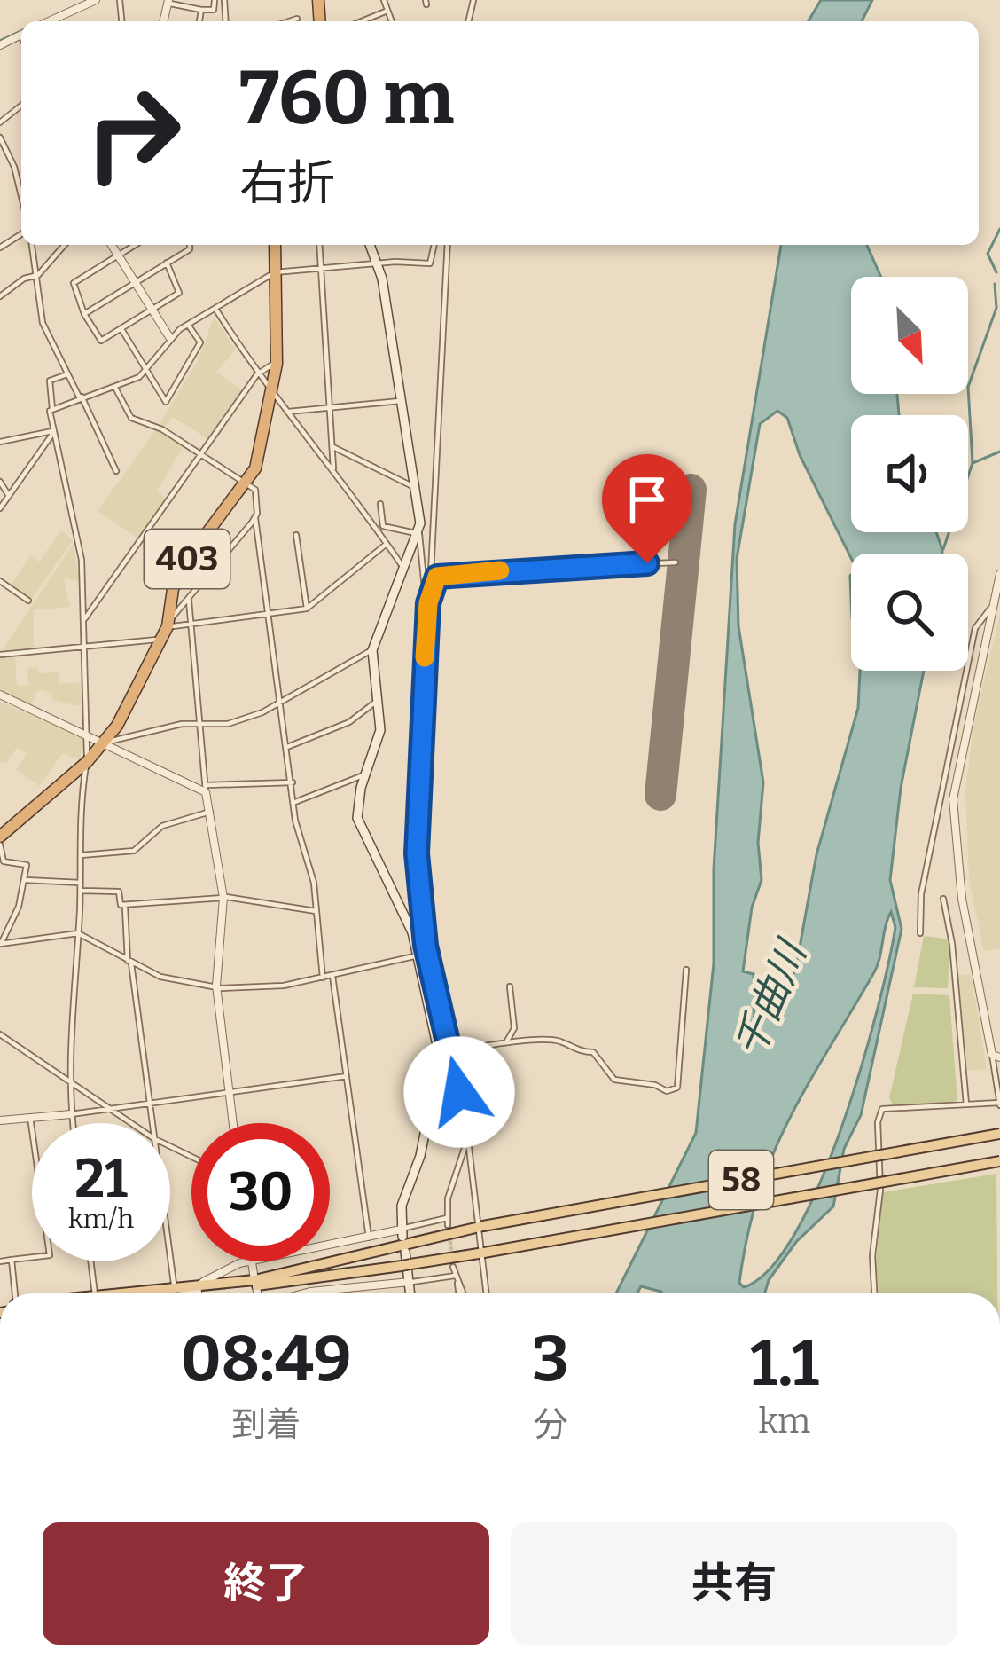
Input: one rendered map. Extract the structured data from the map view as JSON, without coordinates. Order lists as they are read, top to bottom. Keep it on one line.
{"streets":{"highway":["403"],"main road":["58"]},"water":["千曲川"],"north":"bottom right","page":{"turn":["760 m","右折"],"speed":"21 km/h","limit":"30","eta":["08:49","到着","3","分","1.1","km"],"buttons":["終了","共有"]}}
